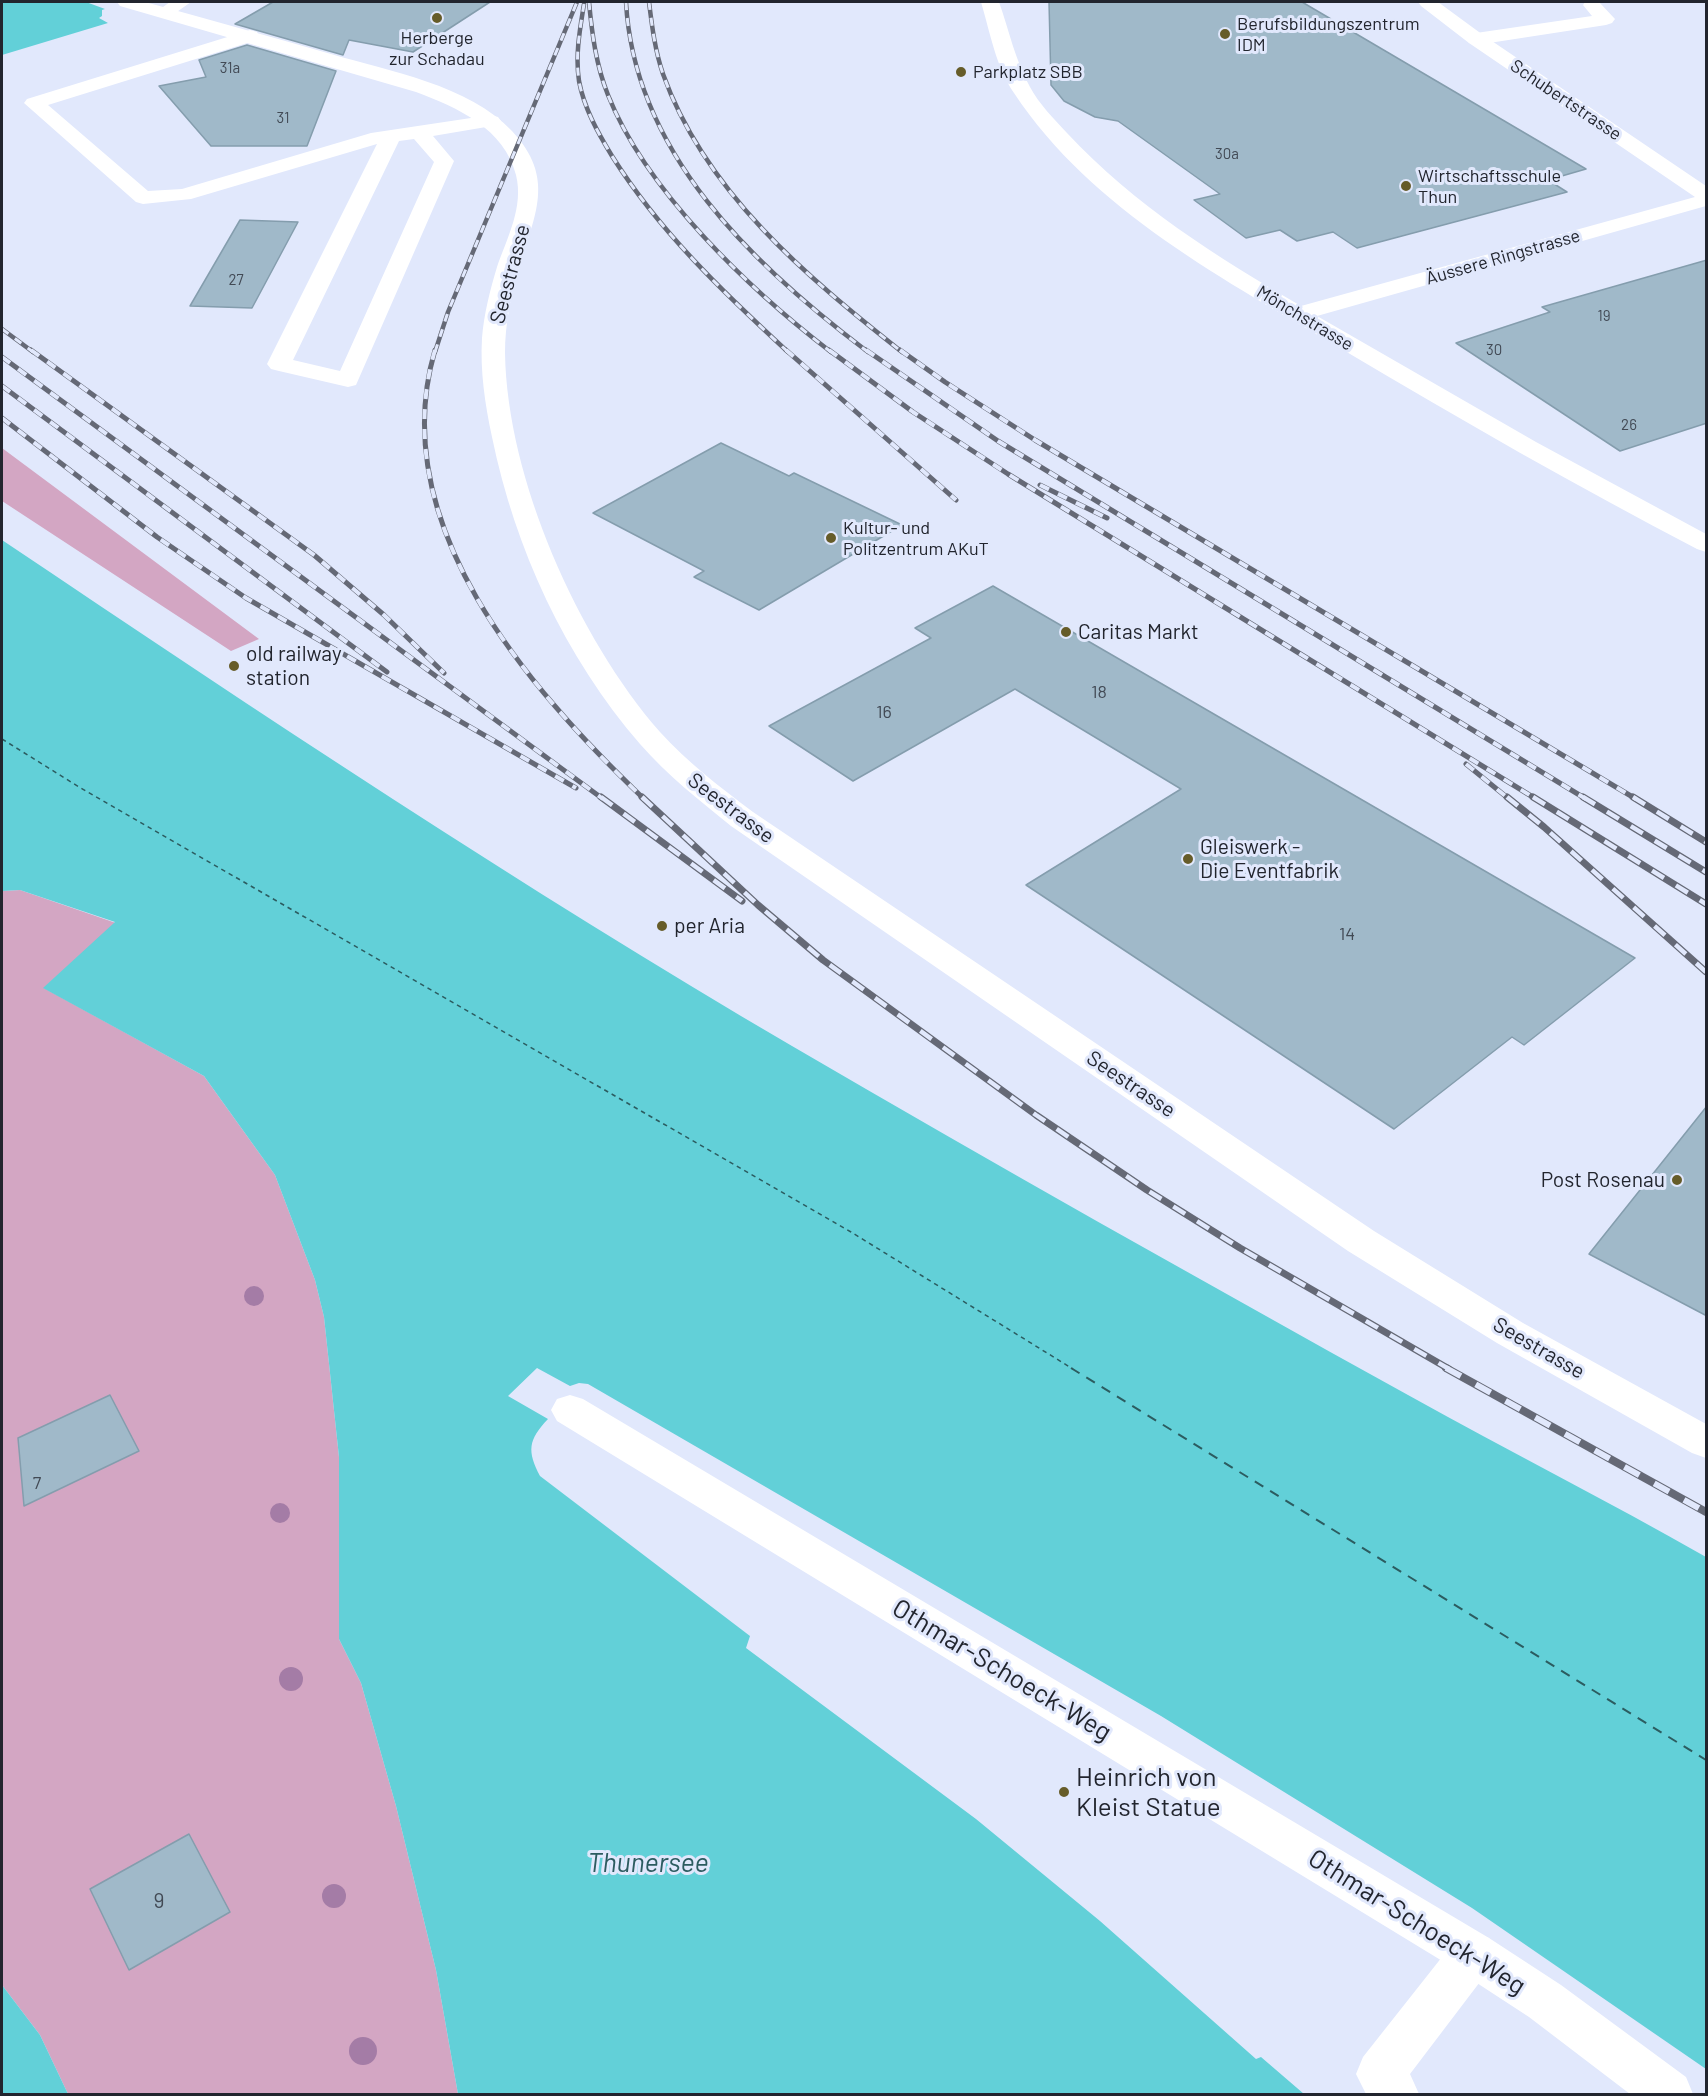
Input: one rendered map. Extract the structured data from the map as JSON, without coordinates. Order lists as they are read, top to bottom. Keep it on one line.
{"streets":{"street":["Schubertstrasse","Äussere Ringstrasse","Seestrasse","Mönchstrasse","Othmar-Schoeck-Weg"]},"crossings":[["Äussere Ringstrasse","Mönchstrasse"]],"water":["Thunersee"],"places":["Herberge zur Schadau","Berufsbildungszentrum IDM","Parkplatz SBB","Wirtschaftsschule Thun","Kultur- und Politzentrum AKuT","Caritas Markt","old railway station","Gleiswerk - Die Eventfabrik","per Aria","Post Rosenau","Heinrich von Kleist Statue"],"house_numbers":["31a","31","30a","27","19","30","26","18","16","14","7","9"]}
